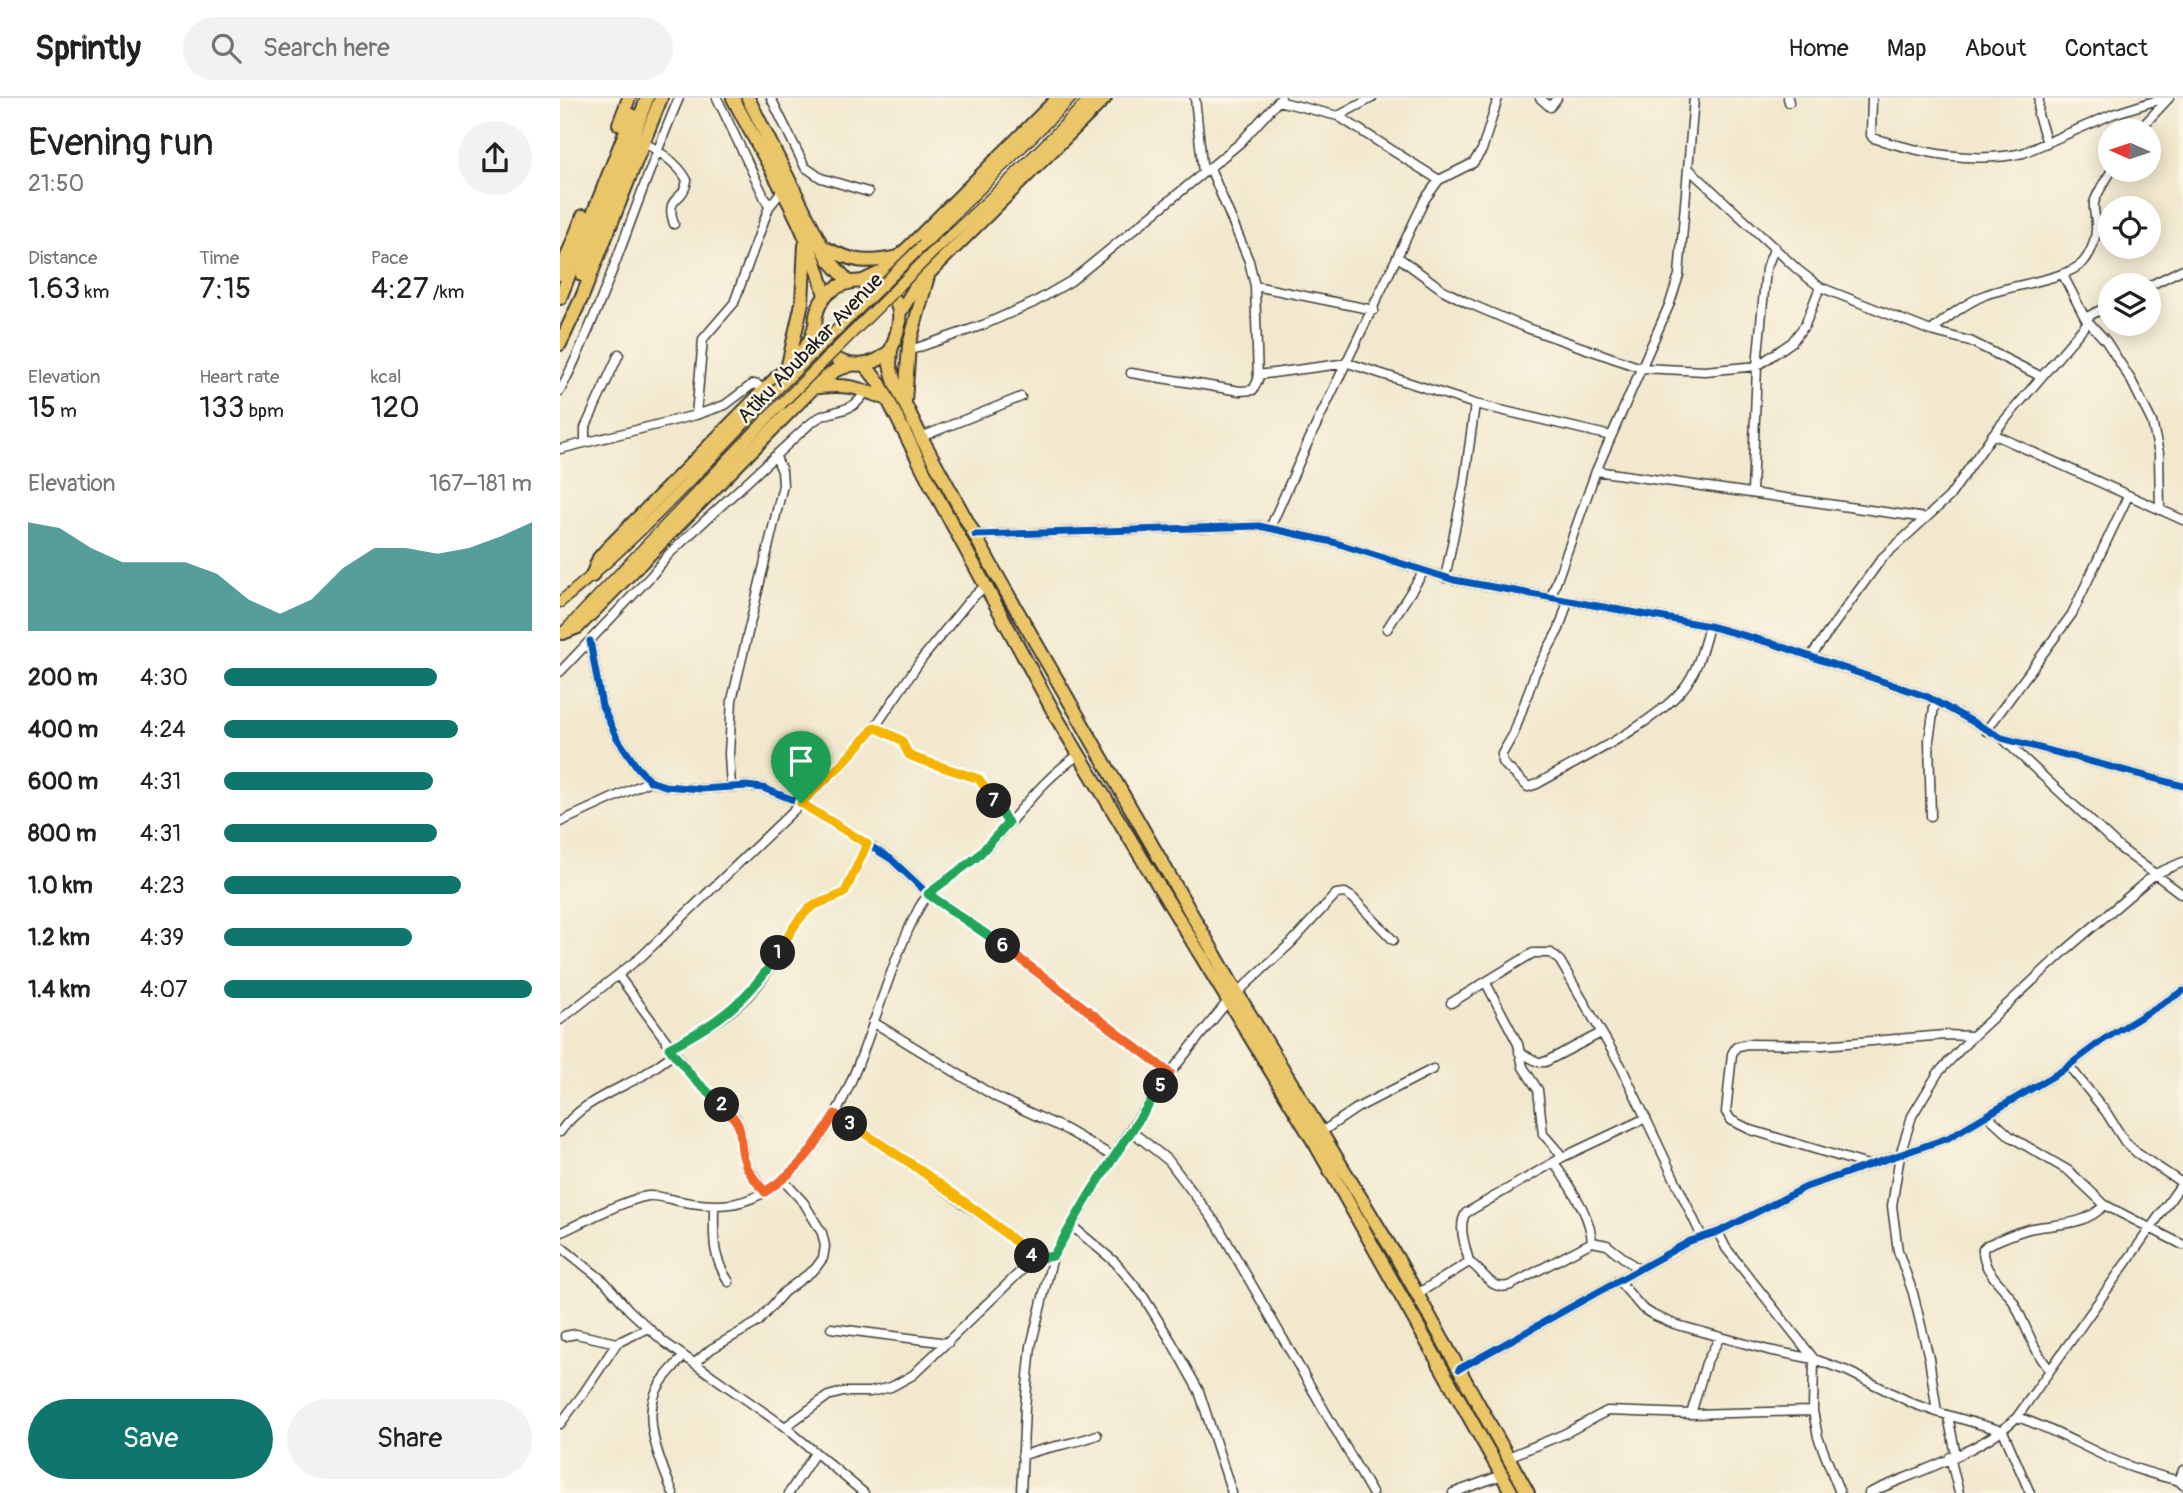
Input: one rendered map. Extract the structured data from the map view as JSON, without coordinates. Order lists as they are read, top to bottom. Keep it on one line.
{"streets":{"main road":["Atiku Abubakar Avenue"]},"north":"left","page":{"header":"Sprintly","search":"Search here","nav":["Home","Map","About","Contact"],"heading":["Evening run","21:50"],"stats":[["Distance","1.63 km"],["Time","7:15"],["Pace","4:27 /km"],["Elevation","15 m"],["Heart rate","133 bpm"],["kcal","120"]],"chart":["Elevation","167–181 m"],"list":[{"name":"200 m","note":"4:30"},{"name":"400 m","note":"4:24"},{"name":"600 m","note":"4:31"},{"name":"800 m","note":"4:31"},{"name":"1.0 km","note":"4:23"},{"name":"1.2 km","note":"4:39"},{"name":"1.4 km","note":"4:07"}],"pins":["7","6","1","5","2","3","4"],"buttons":["Save","Share"]}}
